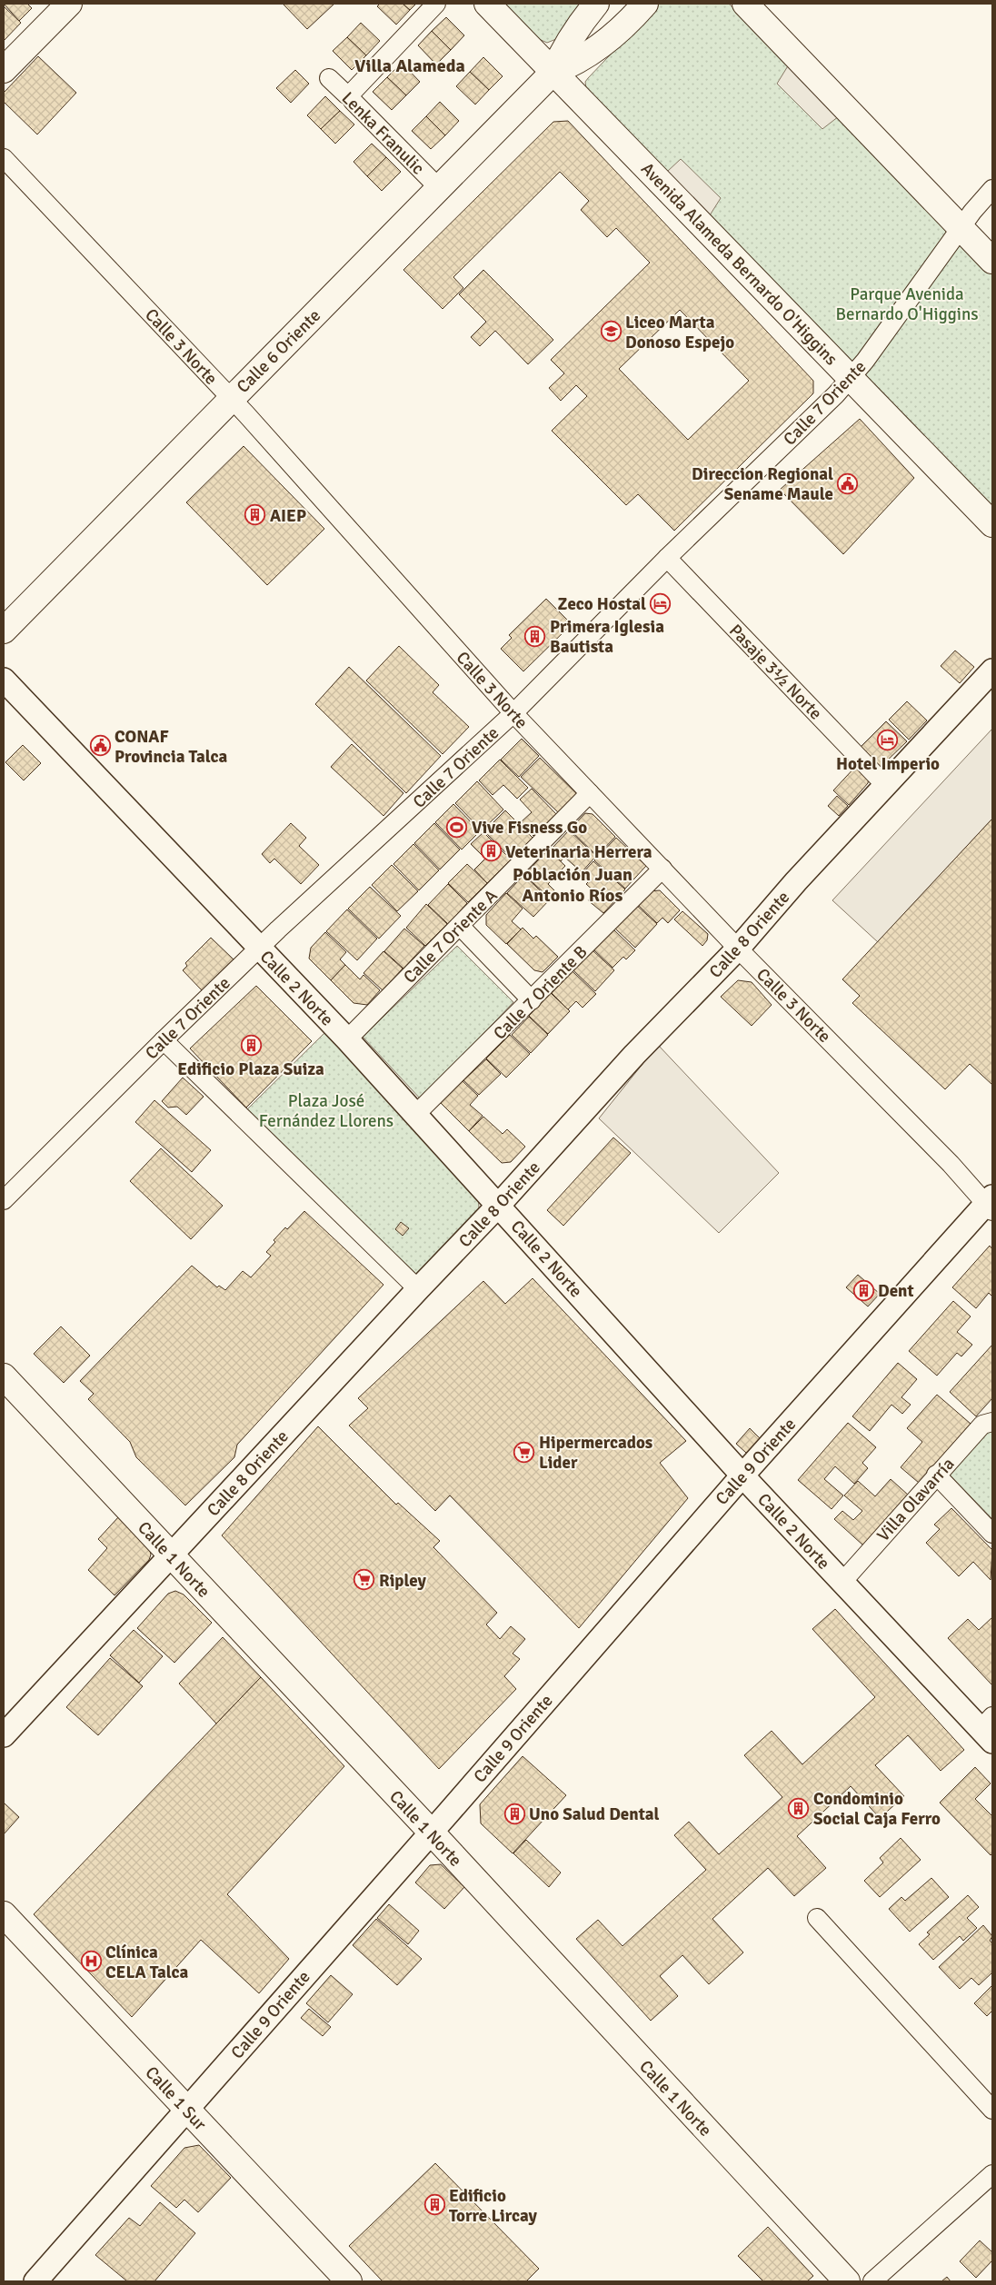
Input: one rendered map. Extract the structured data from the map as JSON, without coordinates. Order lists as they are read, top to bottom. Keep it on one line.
{"streets":{"main road":["Avenida Alameda Bernardo O'Higgins","Calle 6 Oriente","Calle 1 Norte","Calle 1 Sur"],"street":["Lenka Franulic","Calle 3 Norte","Calle 7 Oriente","Pasaje 3½ Norte","Calle 8 Oriente","Calle 7 Oriente A","Calle 2 Norte","Calle 7 Oriente B","Calle 9 Oriente","Villa Olavarría"]},"crossings":[["Lenka Franulic","Calle 6 Oriente"],["Avenida Alameda Bernardo O'Higgins","Calle 6 Oriente"],["Avenida Alameda Bernardo O'Higgins","Calle 7 Oriente"],["Calle 3 Norte","Calle 6 Oriente"],["Calle 3 Norte","Calle 7 Oriente"],["Calle 3 Norte","Calle 8 Oriente"],["Calle 3 Norte","Calle 7 Oriente A"],["Calle 3 Norte","Calle 7 Oriente B"],["Calle 3 Norte","Calle 9 Oriente"],["Calle 7 Oriente","Pasaje 3½ Norte"],["Calle 7 Oriente","Calle 2 Norte"],["Pasaje 3½ Norte","Calle 8 Oriente"],["Calle 8 Oriente","Calle 2 Norte"],["Calle 8 Oriente","Calle 1 Norte"],["Calle 7 Oriente A","Calle 2 Norte"],["Calle 2 Norte","Calle 7 Oriente B"],["Calle 2 Norte","Calle 9 Oriente"],["Calle 2 Norte","Villa Olavarría"],["Calle 9 Oriente","Calle 1 Norte"],["Calle 9 Oriente","Calle 1 Sur"]],"districts":["Villa Alameda","Población Juan Antonio Ríos"],"parks":["Parque Avenida Bernardo O'Higgins","Plaza José Fernández Llorens"],"places":{"school or university":["Liceo Marta Donoso Espejo"],"public building":["Direccion Regional Sename Maule","CONAF Provincia Talca"],"building":["AIEP","Primera Iglesia Bautista","Veterinaria Herrera","Edificio Plaza Suiza","Dent","Condominio Social Caja Ferro","Uno Salud Dental","Edificio Torre Lircay"],"hotel":["Zeco Hostal","Hotel Imperio"],"sports":["Vive Fisness Go"],"supermarket":["Hipermercados Lider","Ripley"],"hospital":["Clínica CELA Talca"]}}
